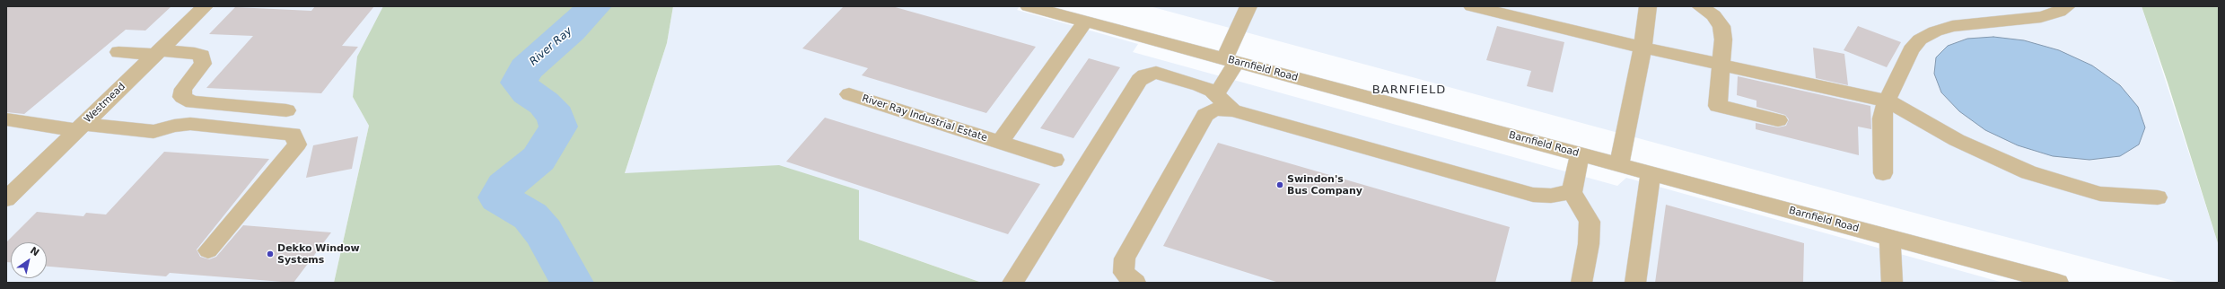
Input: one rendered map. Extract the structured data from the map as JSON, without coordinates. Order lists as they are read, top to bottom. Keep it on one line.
{"streets":{"street":["Barnfield Road","Westmead","River Ray Industrial Estate"]},"crossings":[["Barnfield Road","River Ray Industrial Estate"]],"districts":["BARNFIELD"],"water":["River Ray"],"places":["Swindon's Bus Company","Dekko Window Systems"],"north":"top right"}
